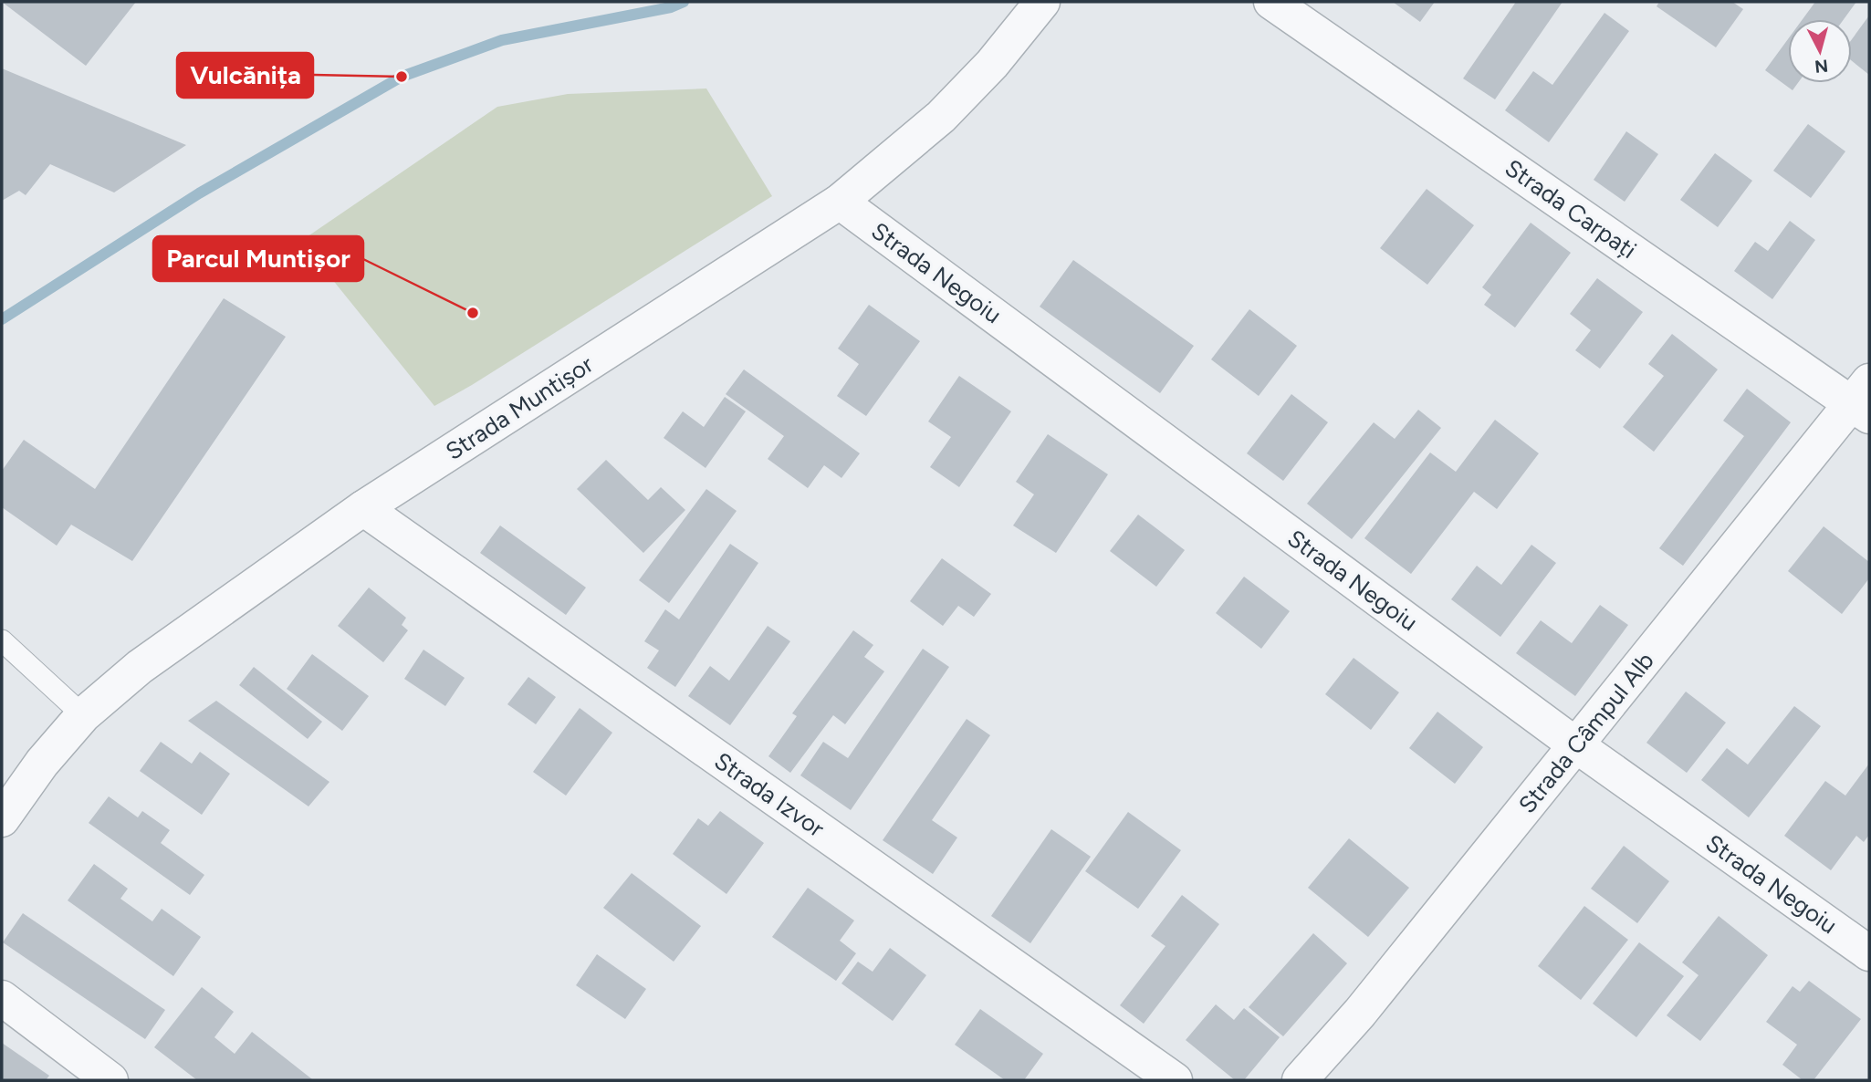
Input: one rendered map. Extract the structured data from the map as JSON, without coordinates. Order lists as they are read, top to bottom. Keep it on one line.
{"streets":{"street":["Strada Carpați","Strada Negoiu","Strada Muntișor","Strada Câmpul Alb","Strada Izvor"]},"crossings":[["Strada Carpați","Strada Câmpul Alb"],["Strada Negoiu","Strada Muntișor"],["Strada Negoiu","Strada Câmpul Alb"],["Strada Muntișor","Strada Izvor"]],"places":["Vulcănița","Parcul Muntișor"],"north":"bottom"}
